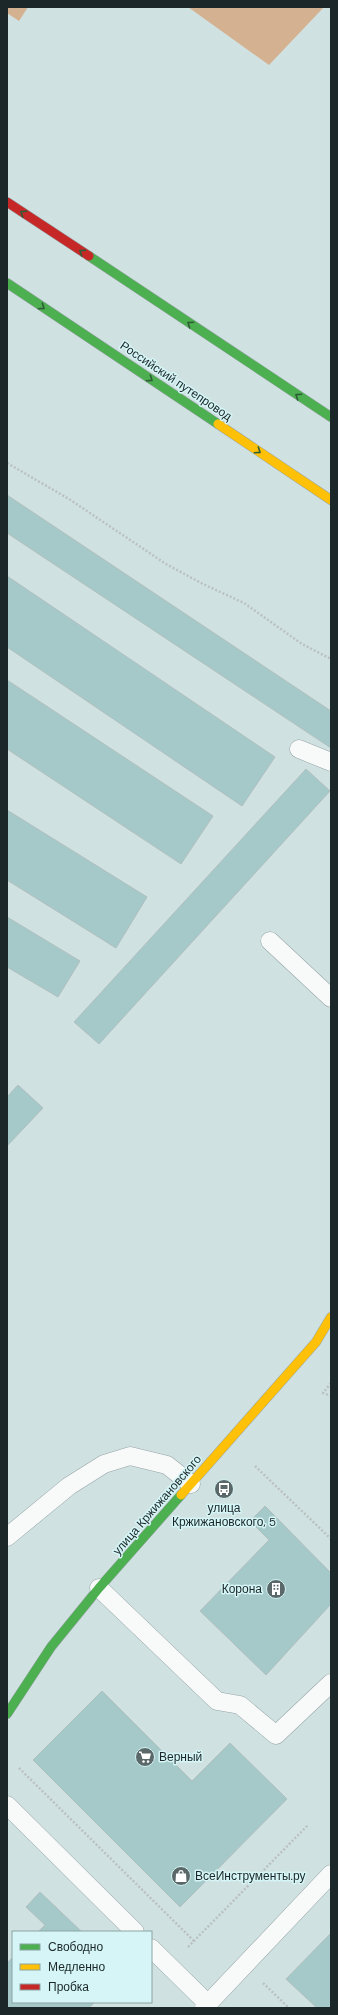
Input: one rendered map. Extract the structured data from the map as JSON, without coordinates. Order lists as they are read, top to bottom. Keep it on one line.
{"streets":{"main road":["Российский путепровод","улица Кржижановского"]},"places":{"bus stop":["улица Кржижановского, 5"],"building":["Корона"],"supermarket":["Верный"],"shop":["ВсеИнструменты.ру"]},"legend":["Свободно","Медленно","Пробка"]}
